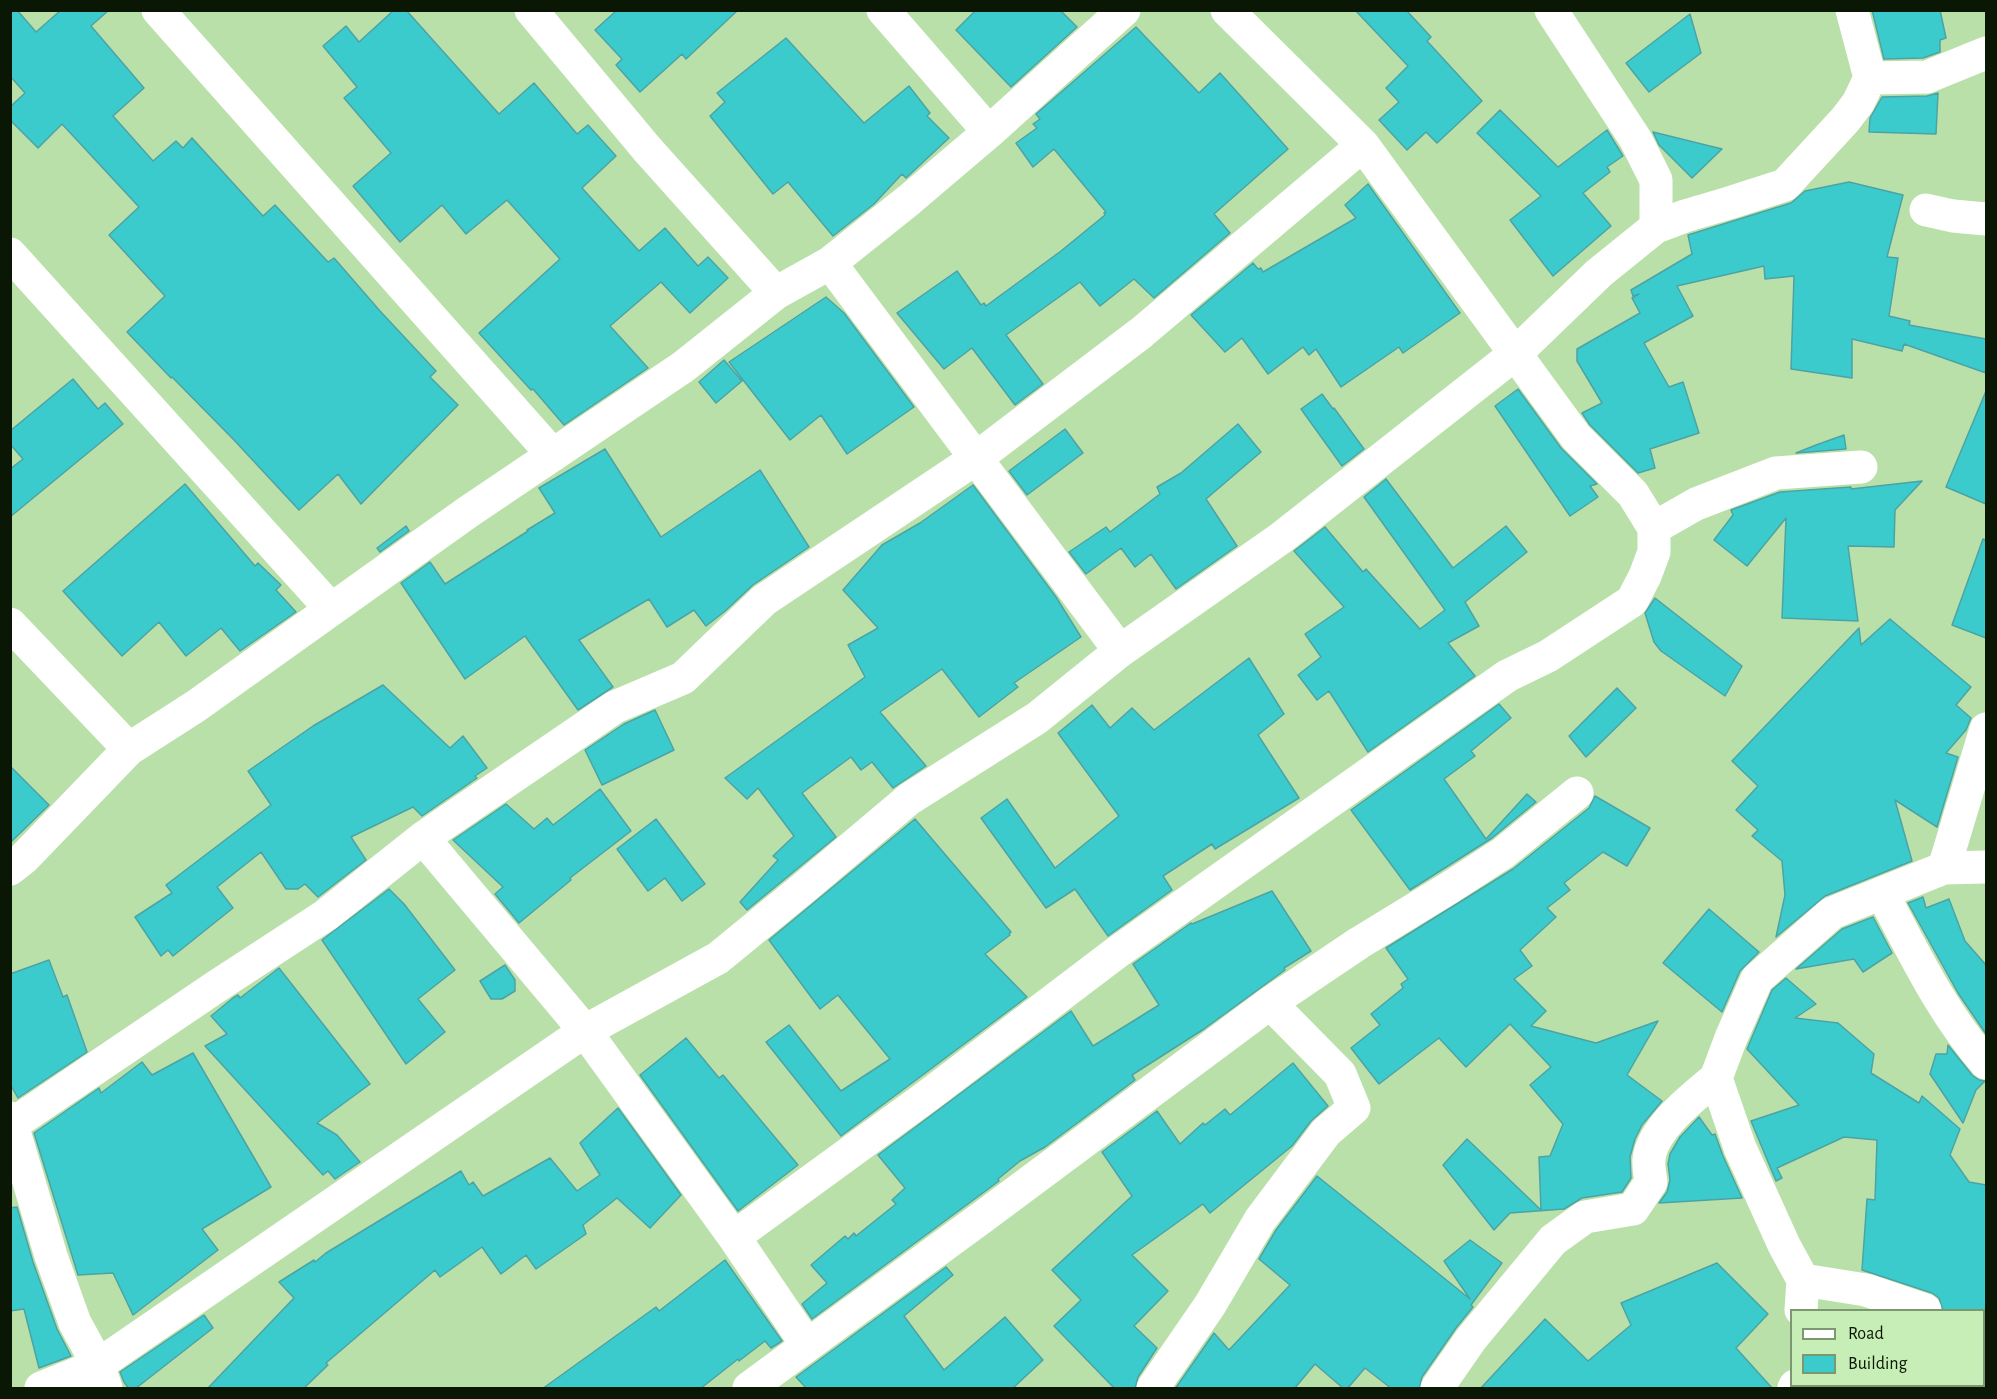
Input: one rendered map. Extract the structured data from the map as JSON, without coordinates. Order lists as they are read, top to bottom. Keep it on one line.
{"legend":["Road","Building"]}
